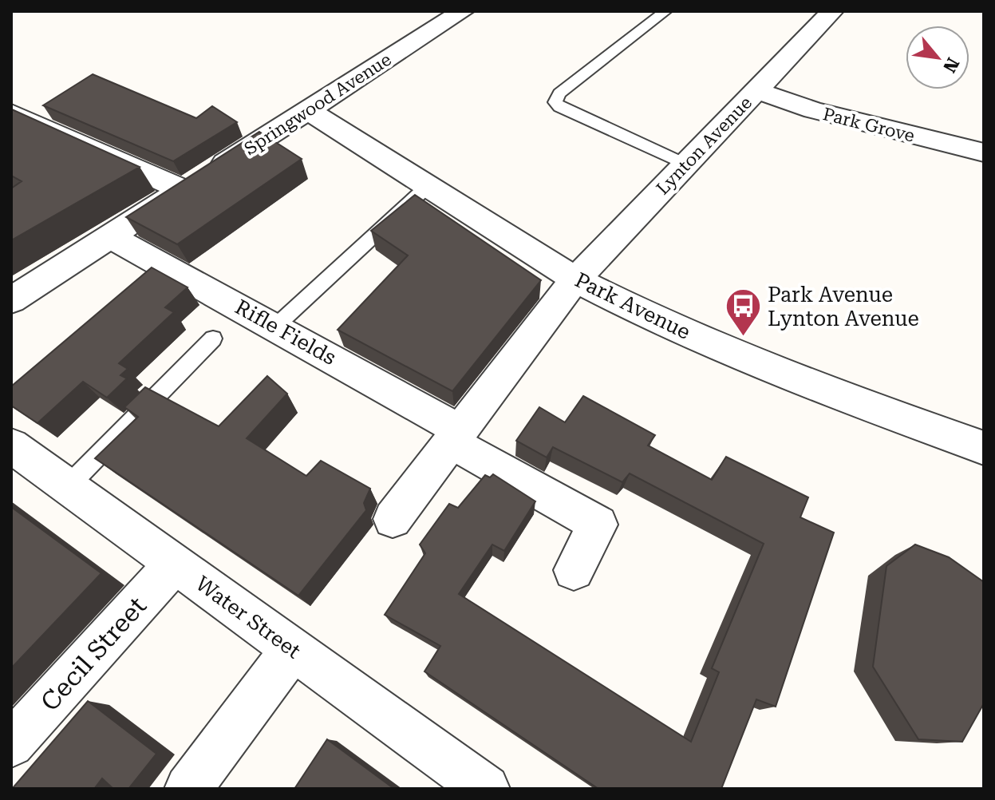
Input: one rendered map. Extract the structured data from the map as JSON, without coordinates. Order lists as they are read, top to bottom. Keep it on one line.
{"streets":{"street":["Springwood Avenue","Park Grove","Lynton Avenue","Park Avenue","Rifle Fields","Water Street","Cecil Street"]},"crossings":[["Springwood Avenue","Park Avenue"],["Springwood Avenue","Rifle Fields"],["Park Grove","Lynton Avenue"],["Lynton Avenue","Park Avenue"],["Water Street","Cecil Street"]],"places":{"bus stop":["Park Avenue Lynton Avenue"]},"north":"bottom right"}
